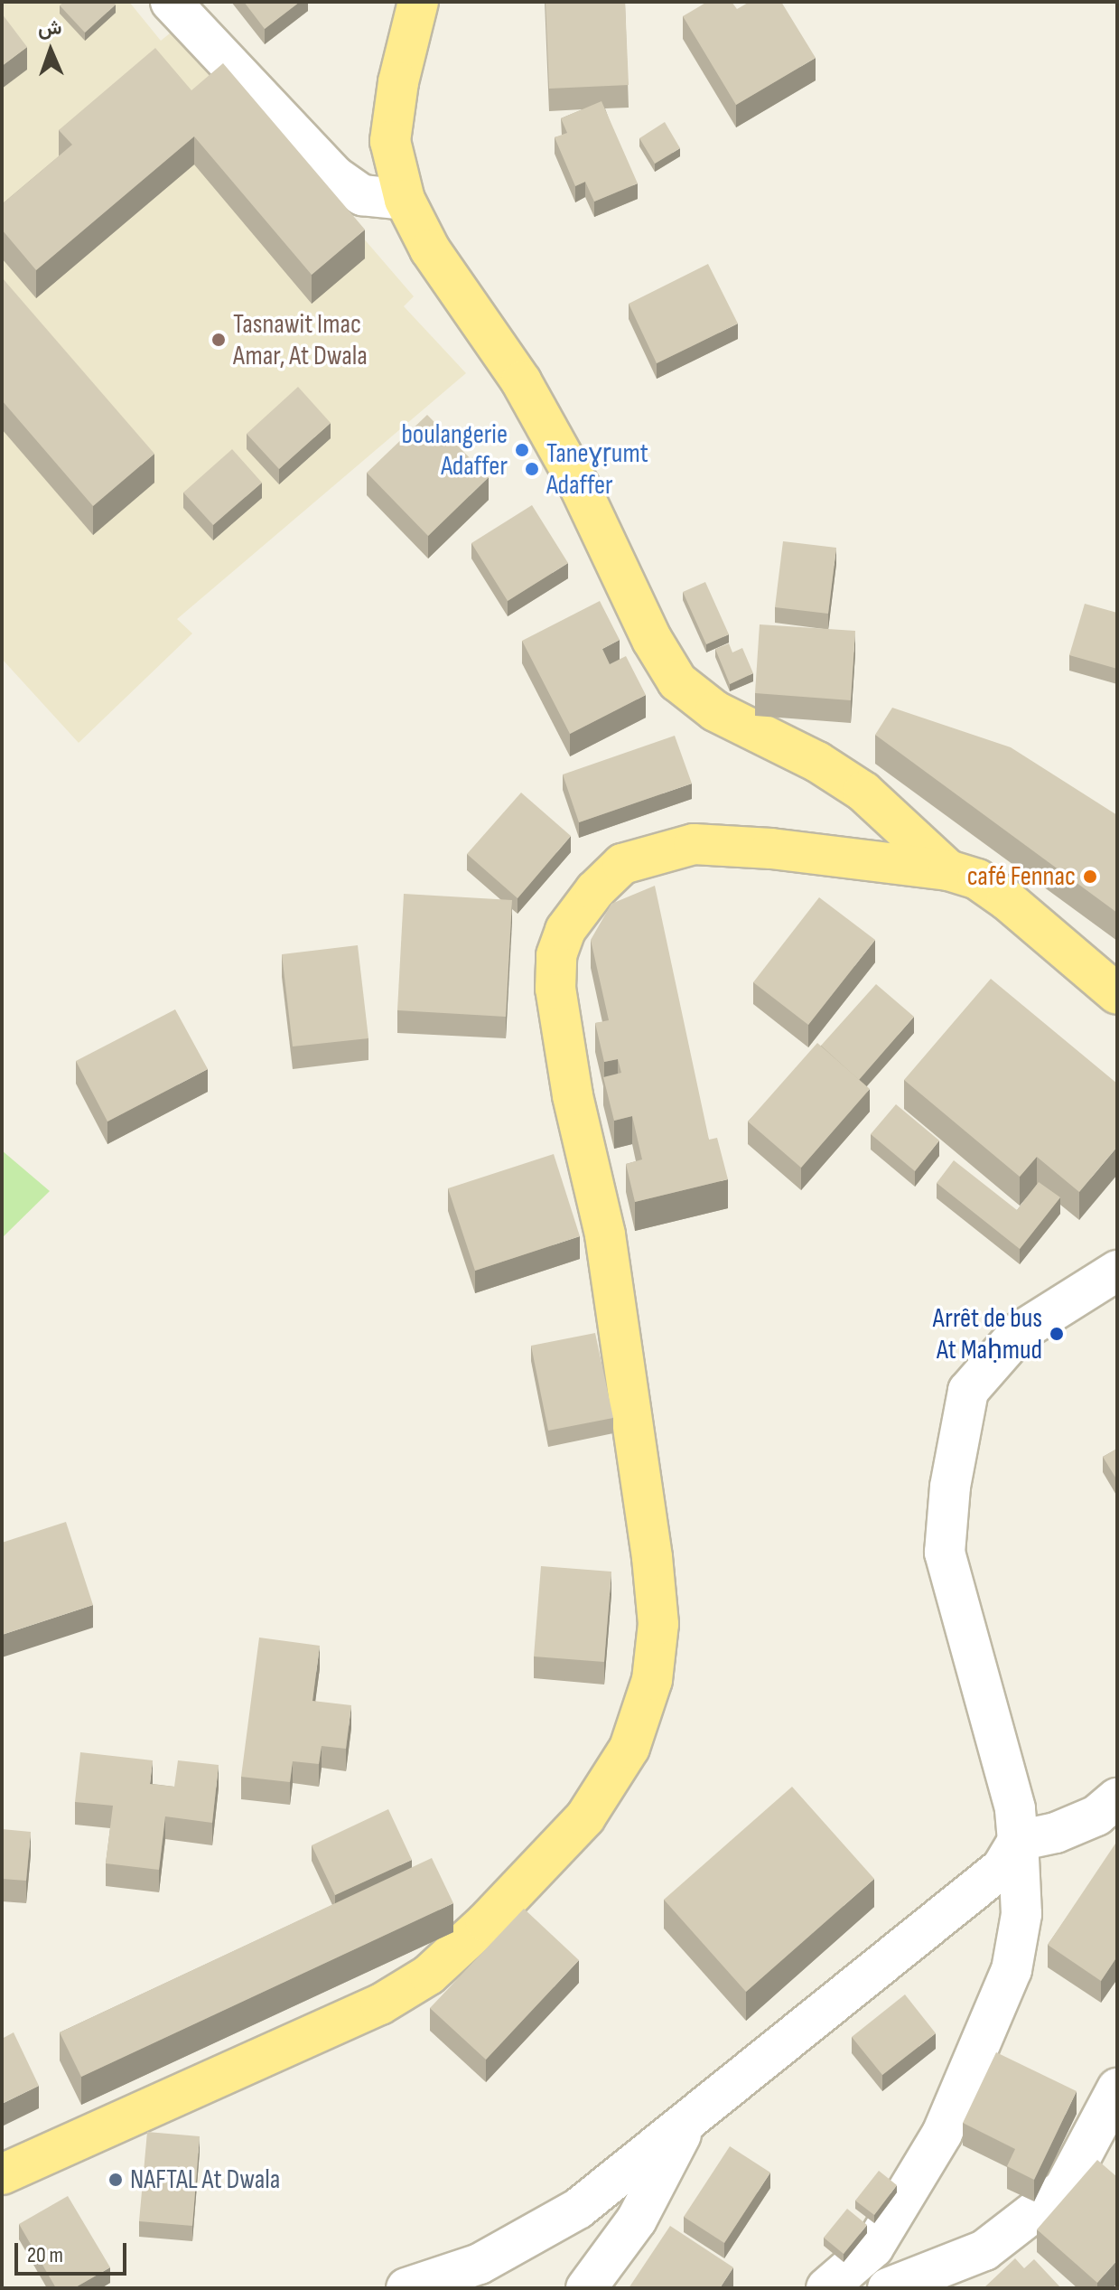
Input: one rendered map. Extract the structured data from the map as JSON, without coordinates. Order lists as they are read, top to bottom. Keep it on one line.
{"places":["Tasnawit Imac Amar, At Dwala","boulangerie Adaffer","Taneɣṛumt Adaffer","café Fennac","Arrêt de bus At Maḥmud","NAFTAL At Dwala"],"scale_bar":"20 m","north":"top"}
